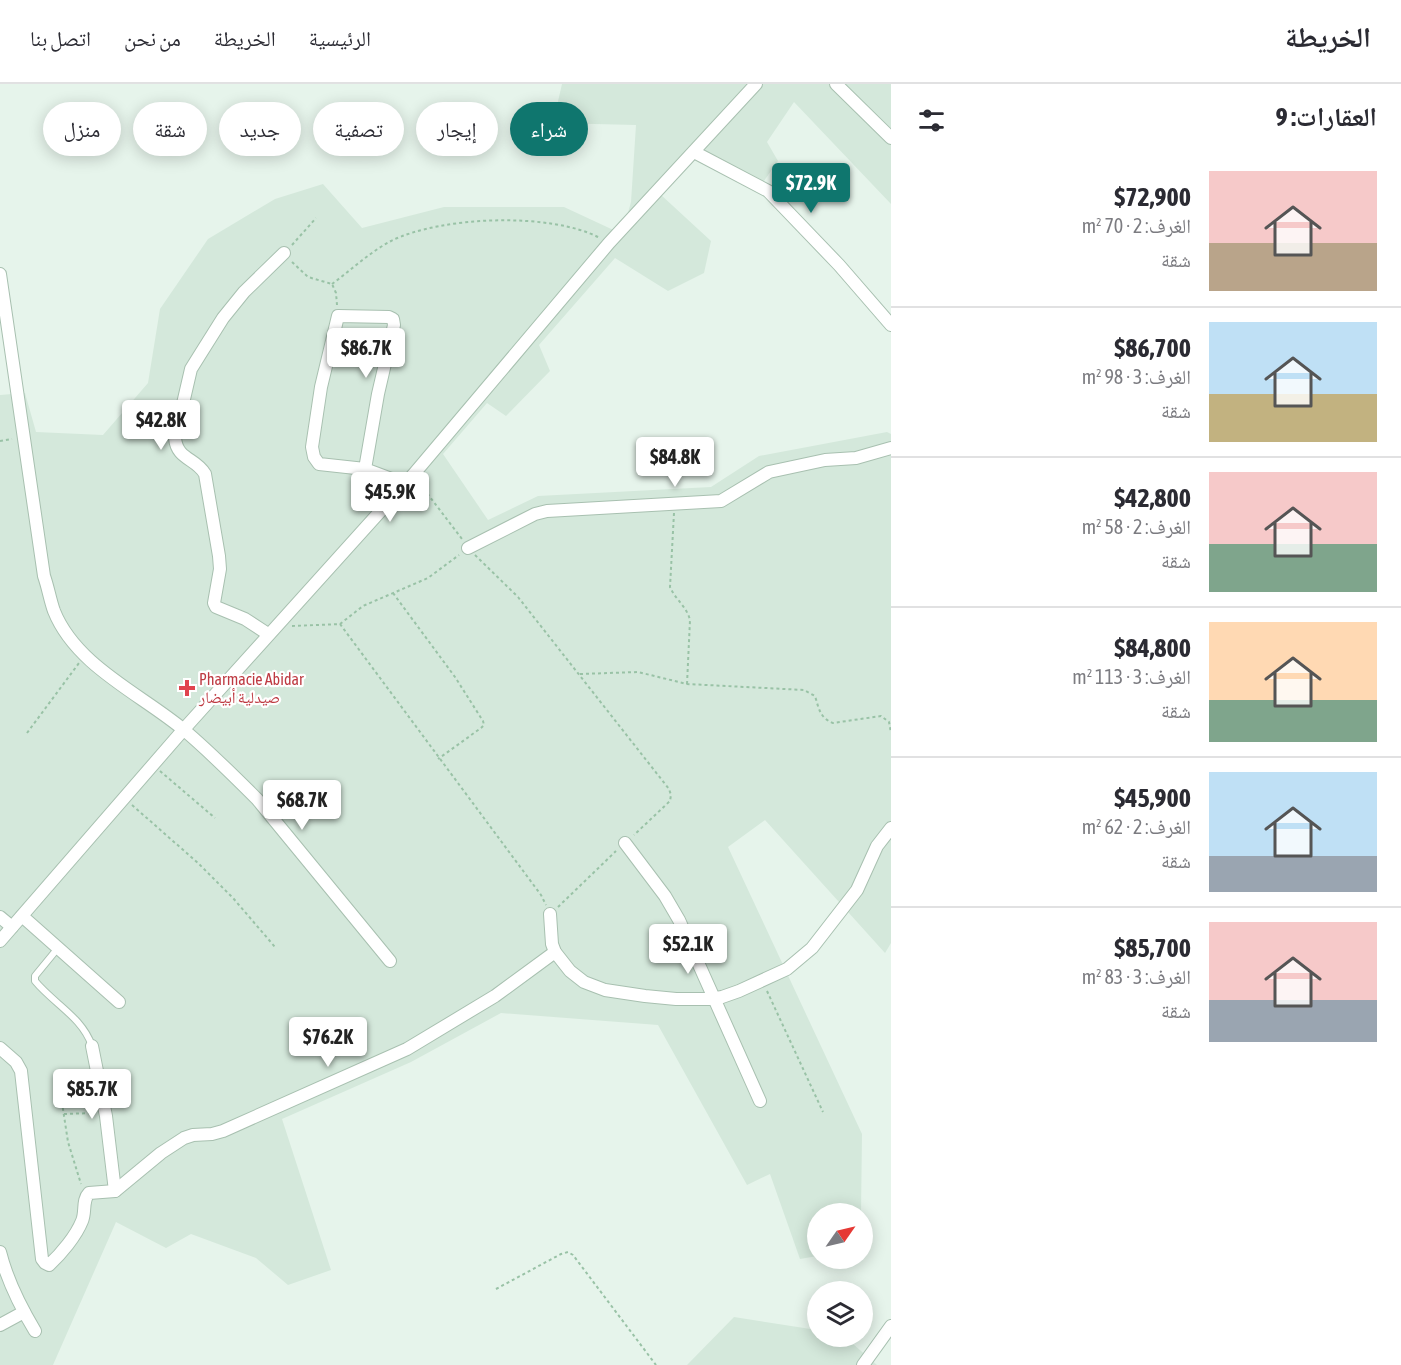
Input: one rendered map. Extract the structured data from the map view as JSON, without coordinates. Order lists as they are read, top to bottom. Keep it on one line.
{"places":{"health":["Pharmacie Abidar صيدلية أبيضار"]},"north":"top right","page":{"header":"الخريطة","nav":["الرئيسية","الخريطة","من نحن","اتصل بنا"],"heading":"العقارات: 9","chip":["شراء","إيجار","تصفية","جديد","شقة","منزل"],"list":[{"name":"$72,900","note":"الغرف: 2 · 70 m² · شقة"},{"name":"$86,700","note":"الغرف: 3 · 98 m² · شقة"},{"name":"$42,800","note":"الغرف: 2 · 58 m² · شقة"},{"name":"$84,800","note":"الغرف: 3 · 113 m² · شقة"},{"name":"$45,900","note":"الغرف: 2 · 62 m² · شقة"},{"name":"$85,700","note":"الغرف: 3 · 83 m² · شقة"}],"price":["$72.9K","$86.7K","$42.8K","$84.8K","$45.9K","$68.7K","$52.1K","$76.2K","$85.7K"]}}
